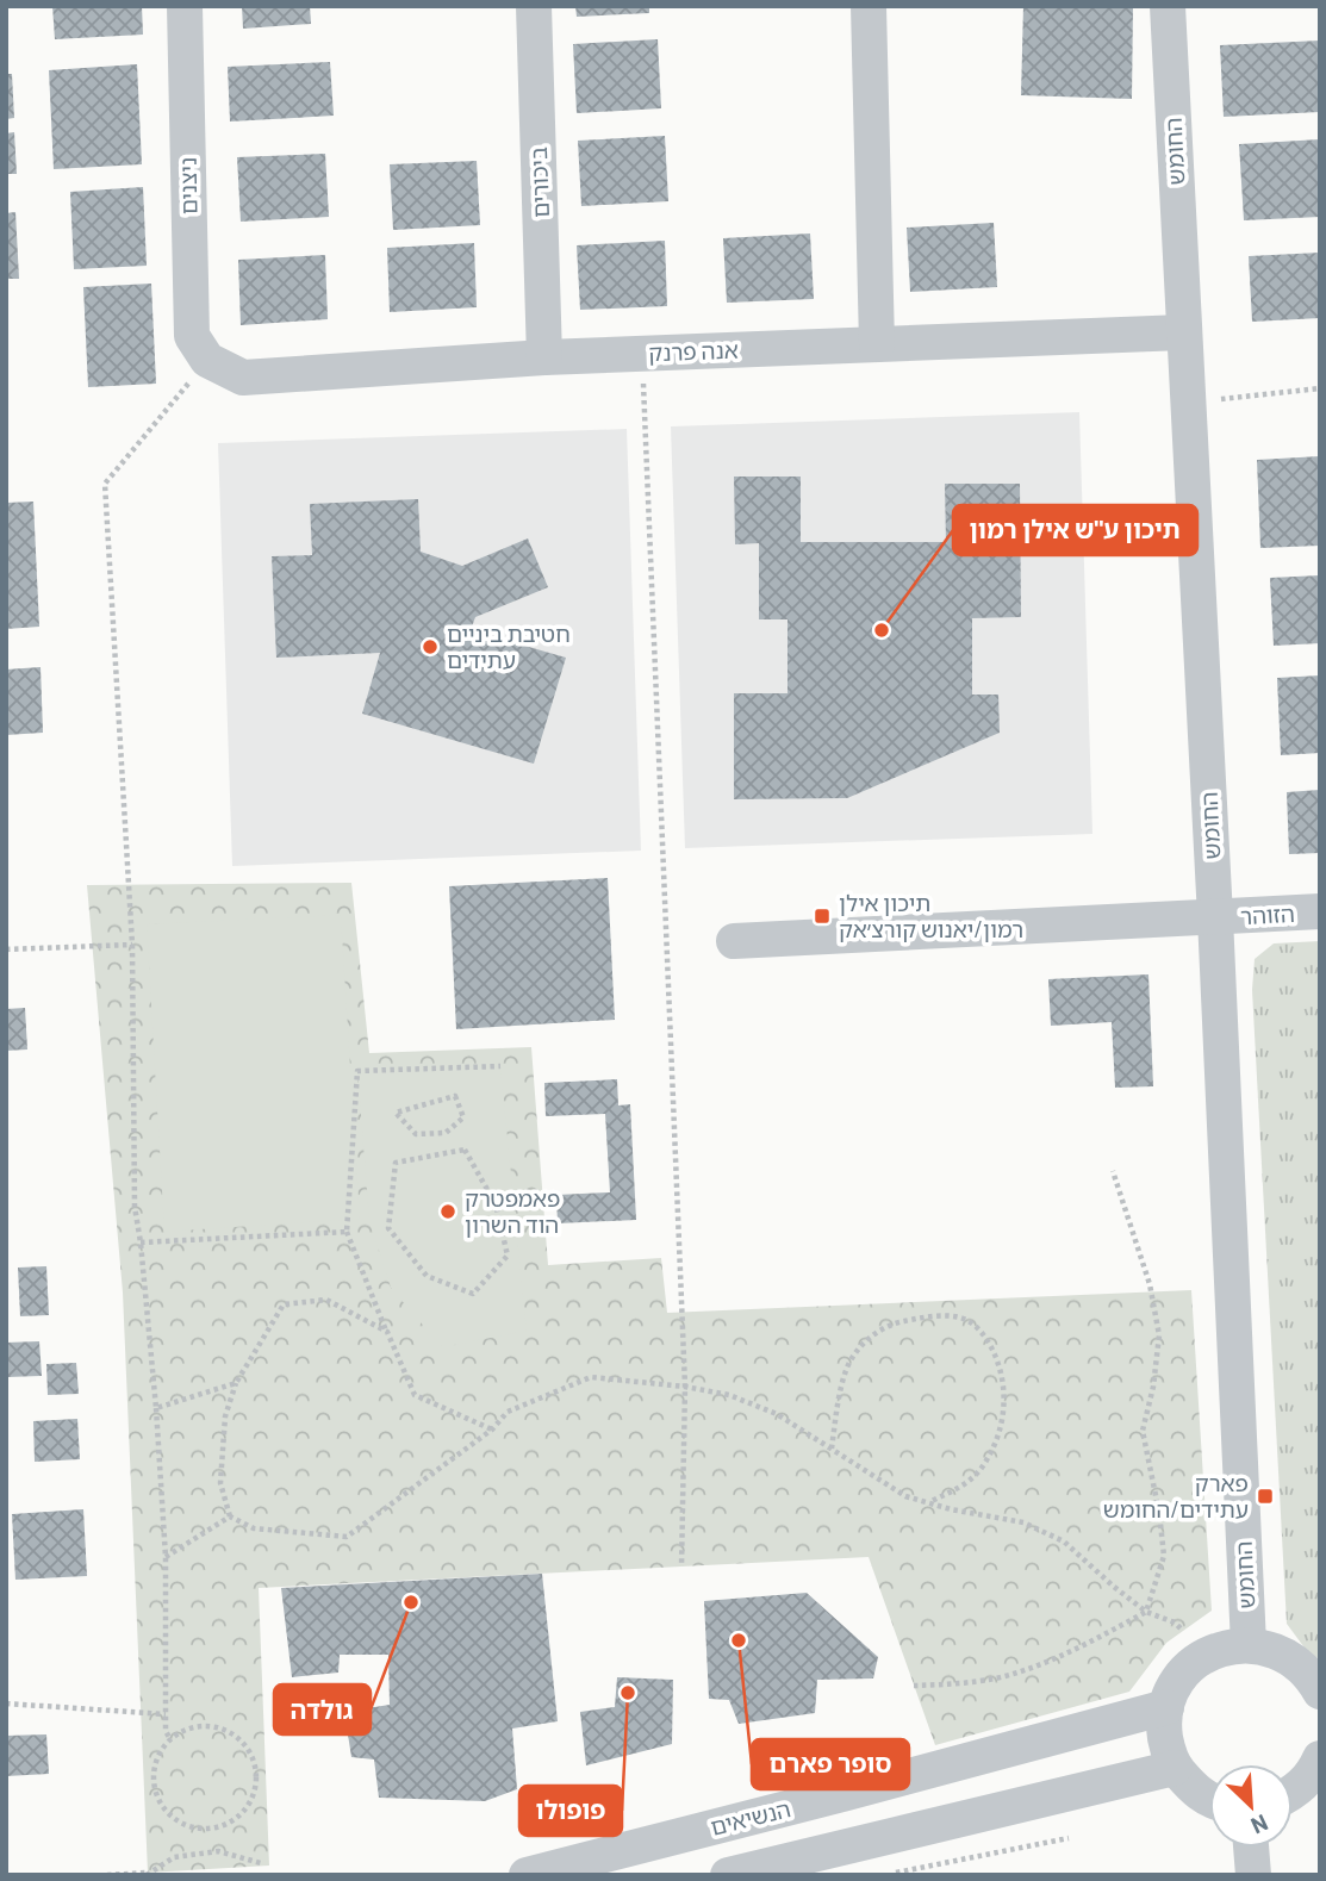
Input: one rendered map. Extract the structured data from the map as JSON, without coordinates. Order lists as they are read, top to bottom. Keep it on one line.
{"streets":{"street":["החומש","ביכורים","ניצנים","אנה פרנק","הזוהר","הנשיאים"]},"crossings":[["החומש","אנה פרנק"],["החומש","הזוהר"],["ביכורים","אנה פרנק"],["ניצנים","אנה פרנק"]],"places":{"other":["תיכון ע\"ש אילן רמון","חטיבת ביניים עתידים","פאמפטרק הוד השרון","גולדה","סופר פארם","פופולו"],"transit":["תיכון אילן רמון/יאנוש קורצ׳אק","פארק עתידים/החומש"]},"north":"bottom right"}
